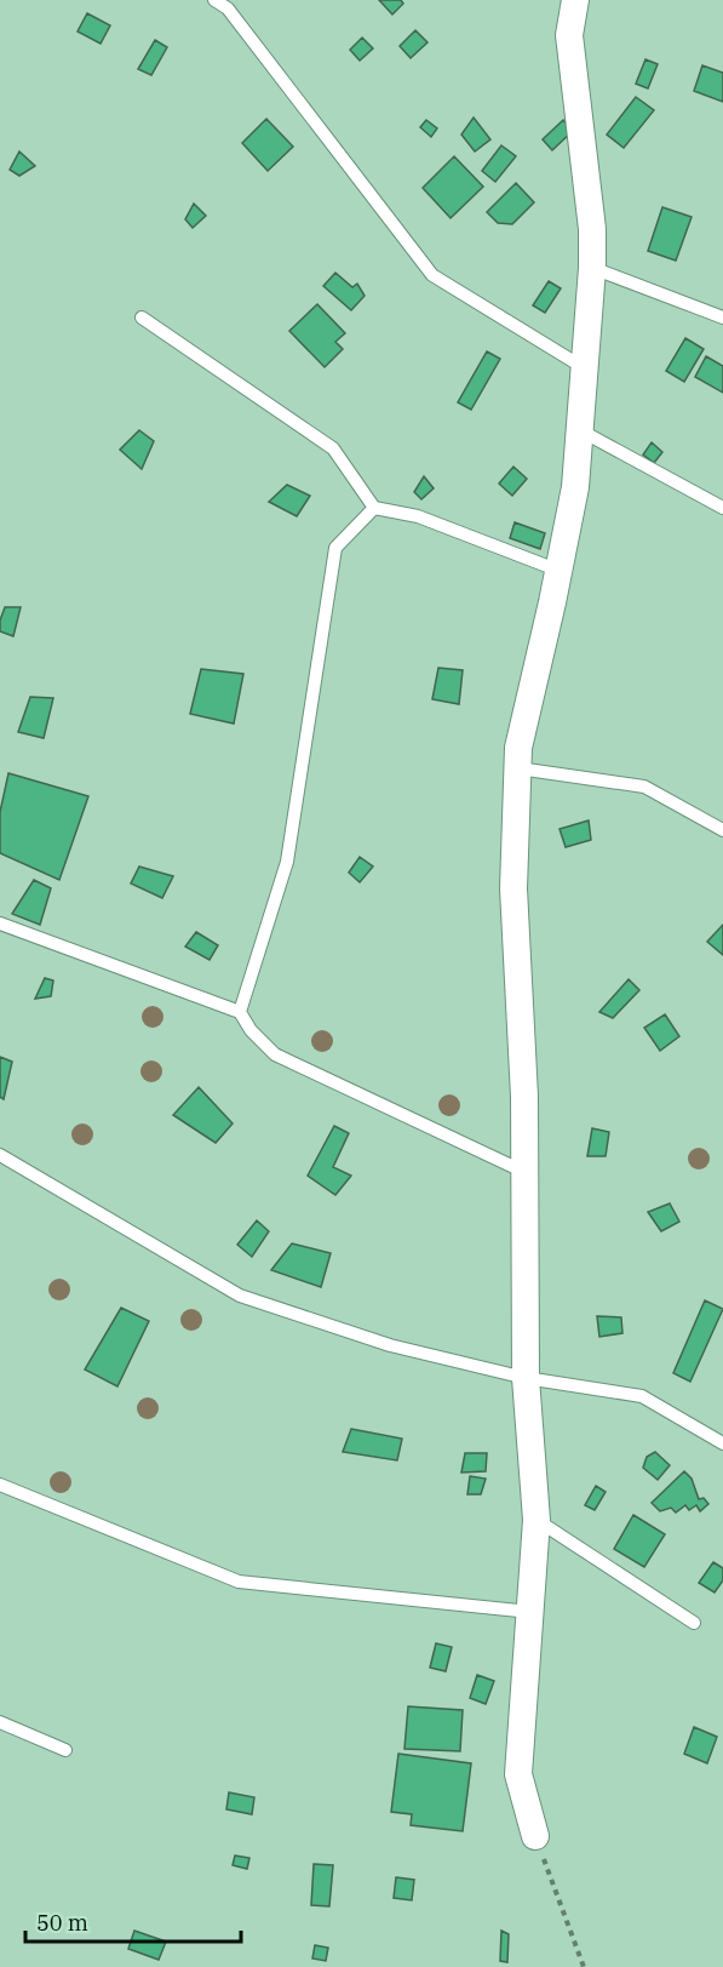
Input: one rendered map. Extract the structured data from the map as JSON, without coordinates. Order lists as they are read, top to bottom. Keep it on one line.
{"scale_bar":"50 m"}
